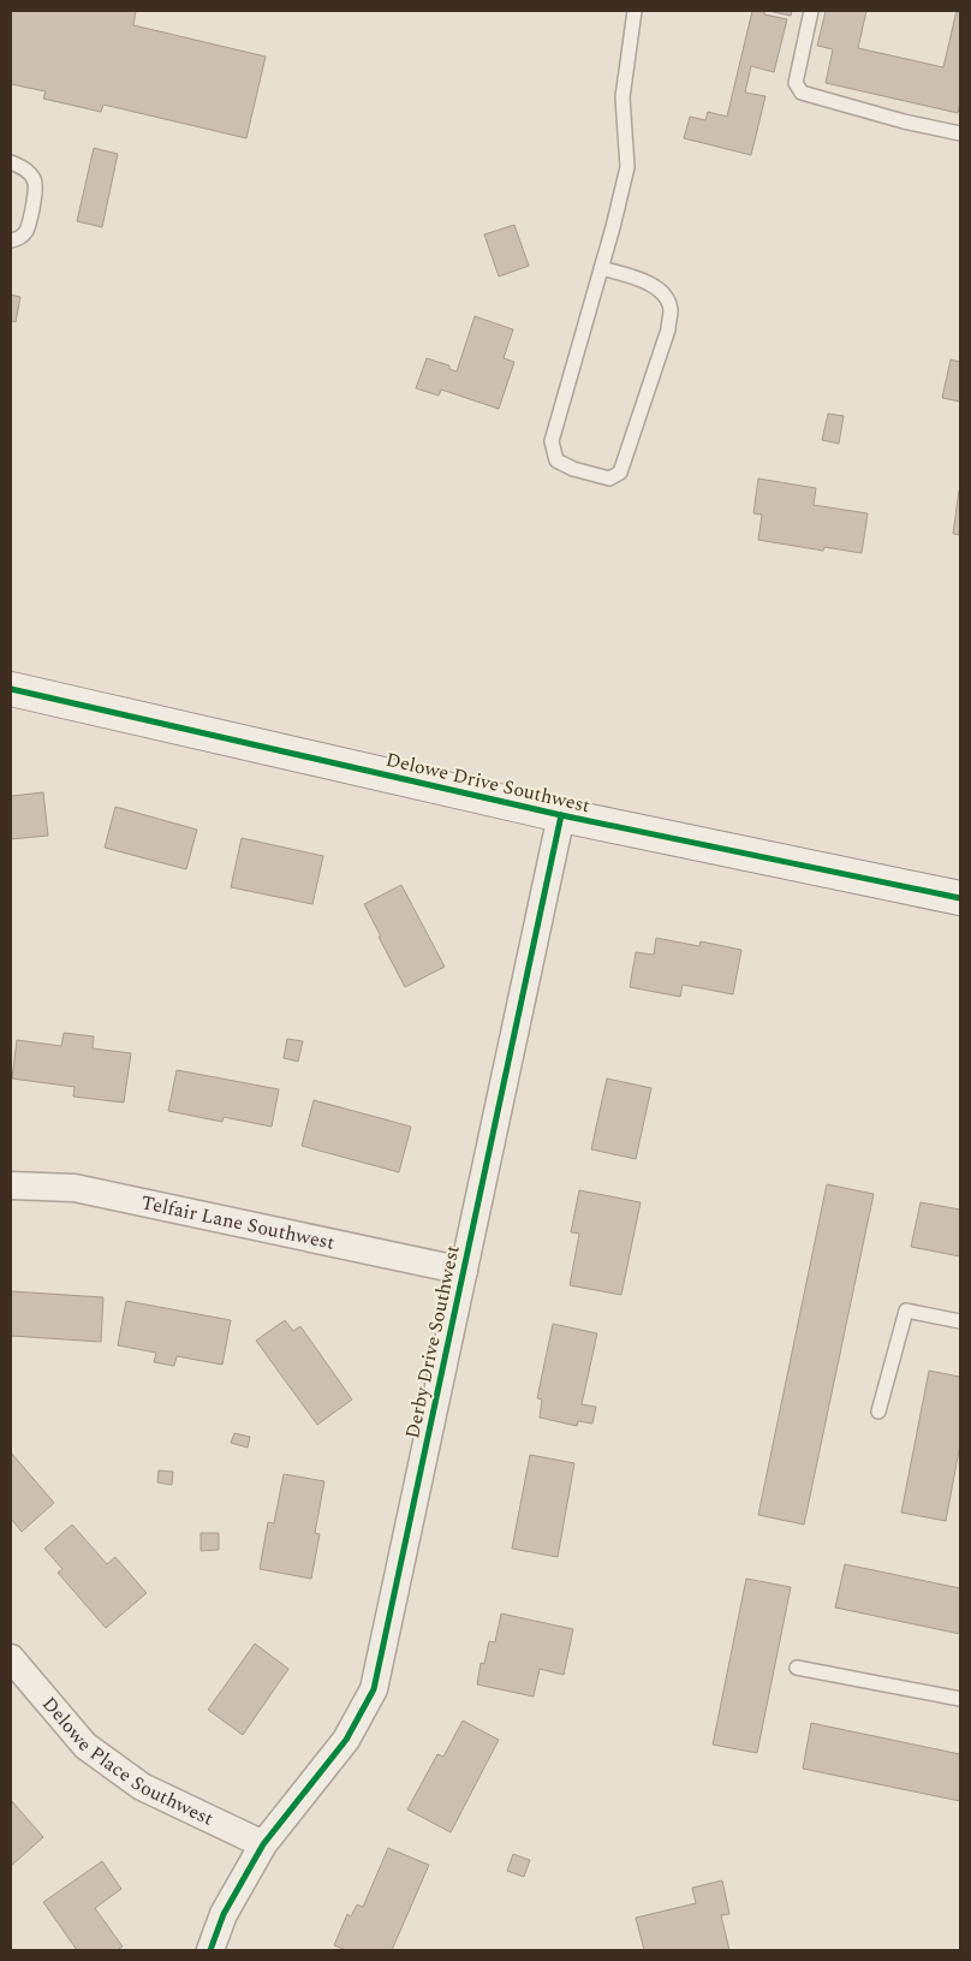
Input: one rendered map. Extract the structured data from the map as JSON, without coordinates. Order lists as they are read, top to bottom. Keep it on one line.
{"streets":{"street":["Delowe Drive Southwest","Telfair Lane Southwest","Derby Drive Southwest","Delowe Place Southwest"]},"crossings":[["Delowe Drive Southwest","Derby Drive Southwest"],["Telfair Lane Southwest","Derby Drive Southwest"],["Derby Drive Southwest","Delowe Place Southwest"]]}
